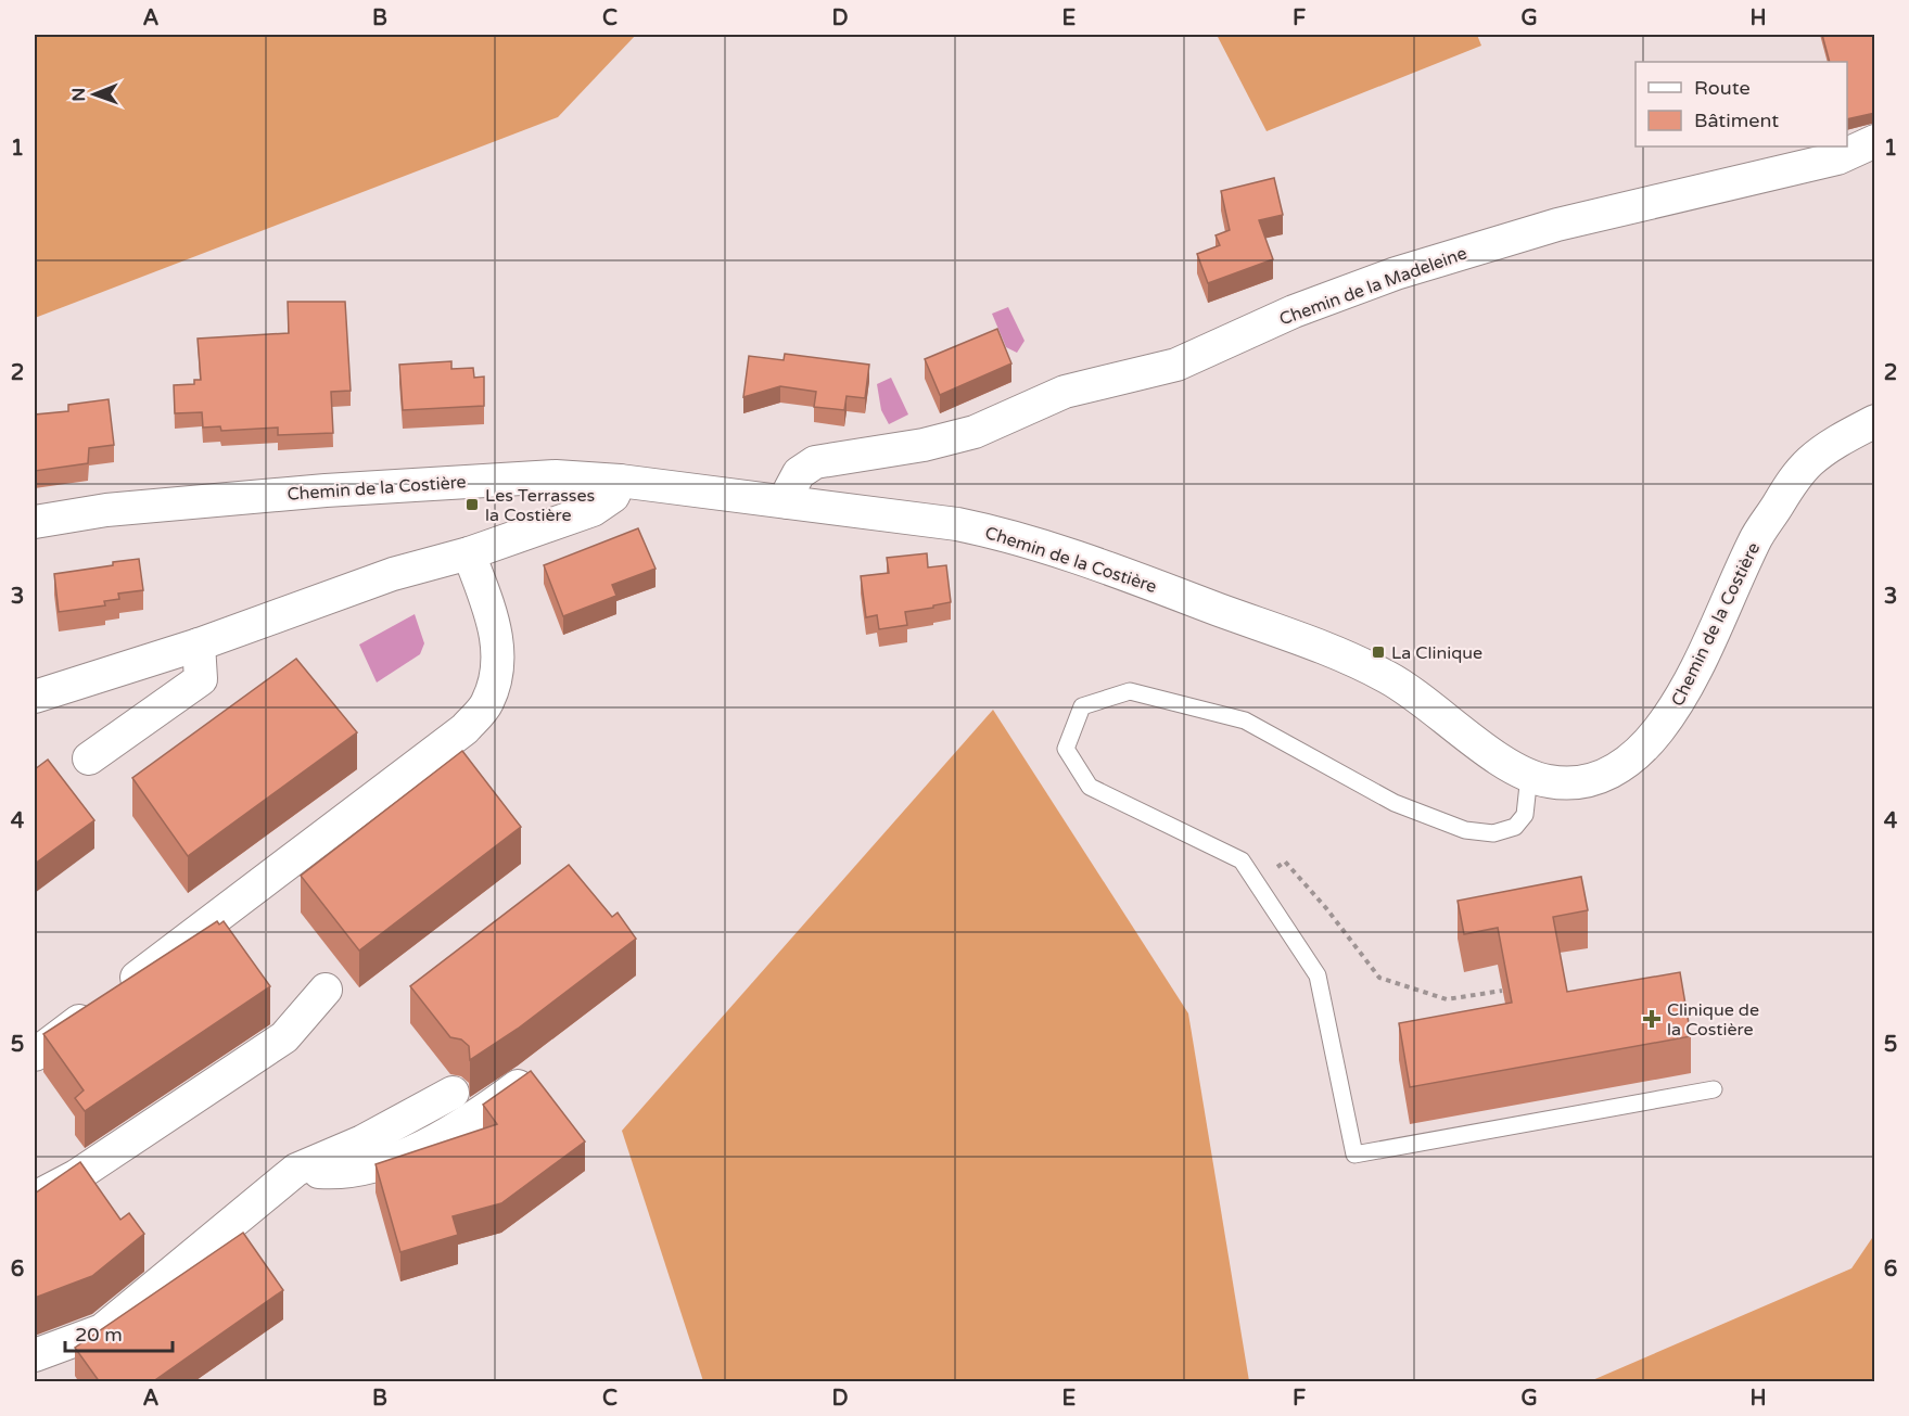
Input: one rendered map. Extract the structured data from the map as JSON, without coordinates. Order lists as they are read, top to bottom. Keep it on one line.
{"streets":{"street":["Chemin de la Madeleine","Chemin de la Costière"]},"crossings":[["Chemin de la Madeleine","Chemin de la Costière"]],"places":{"transit":["Les Terrasses la Costière","La Clinique"],"health":["Clinique de la Costière"]},"legend":["Route","Bâtiment"],"scale_bar":"20 m","north":"left","grid":{"columns":["A","B","C","D","E","F","G","H"],"rows":["1","2","3","4","5","6"]}}
